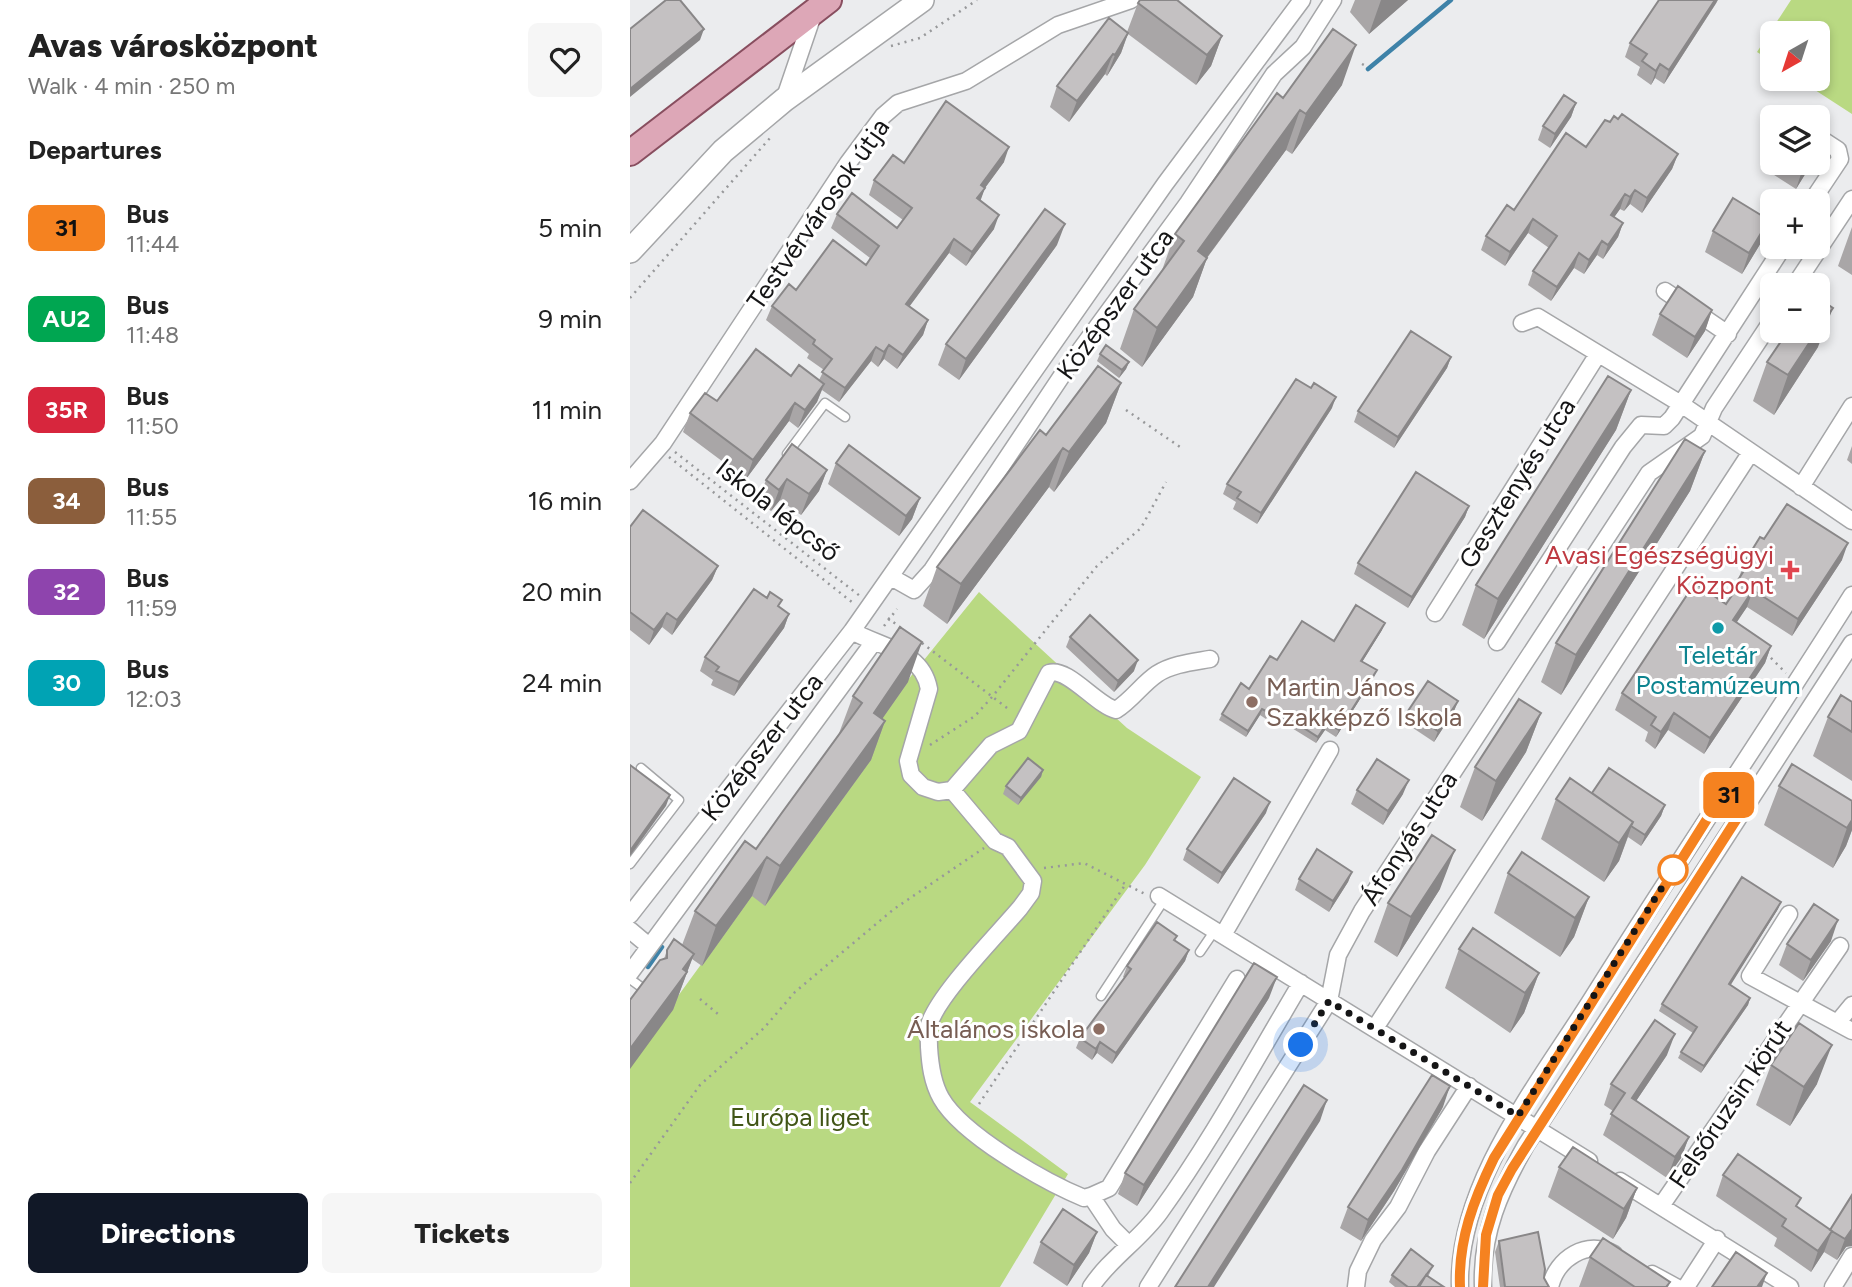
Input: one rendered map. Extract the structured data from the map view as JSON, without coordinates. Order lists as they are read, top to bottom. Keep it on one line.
{"streets":{"street":["Testvérvárosok útja","Középszer utca","Gesztenyés utca","Áfonyás utca","Felsőruzsin körút"],"path":["Iskola lépcső"]},"crossings":[["Testvérvárosok útja","Iskola lépcső"],["Középszer utca","Iskola lépcső"]],"parks":["Európa liget"],"places":{"health":["Avasi Egészségügyi Központ"],"other":["Teletár Postamúzeum","Martin János Szakképző Iskola","Általános iskola"]},"lines":["bus line 31"],"north":"bottom left","page":{"heading":[["Avas városközpont","Walk · 4 min · 250 m"],"Departures"],"on_map":"31","map_buttons":["+","−"],"list":[{"mark":"31","name":"Bus","note":"11:44","value":"5 min"},{"mark":"AU2","name":"Bus","note":"11:48","value":"9 min"},{"mark":"35R","name":"Bus","note":"11:50","value":"11 min"},{"mark":"34","name":"Bus","note":"11:55","value":"16 min"},{"mark":"32","name":"Bus","note":"11:59","value":"20 min"},{"mark":"30","name":"Bus","note":"12:03","value":"24 min"}],"buttons":["Directions","Tickets"]}}
